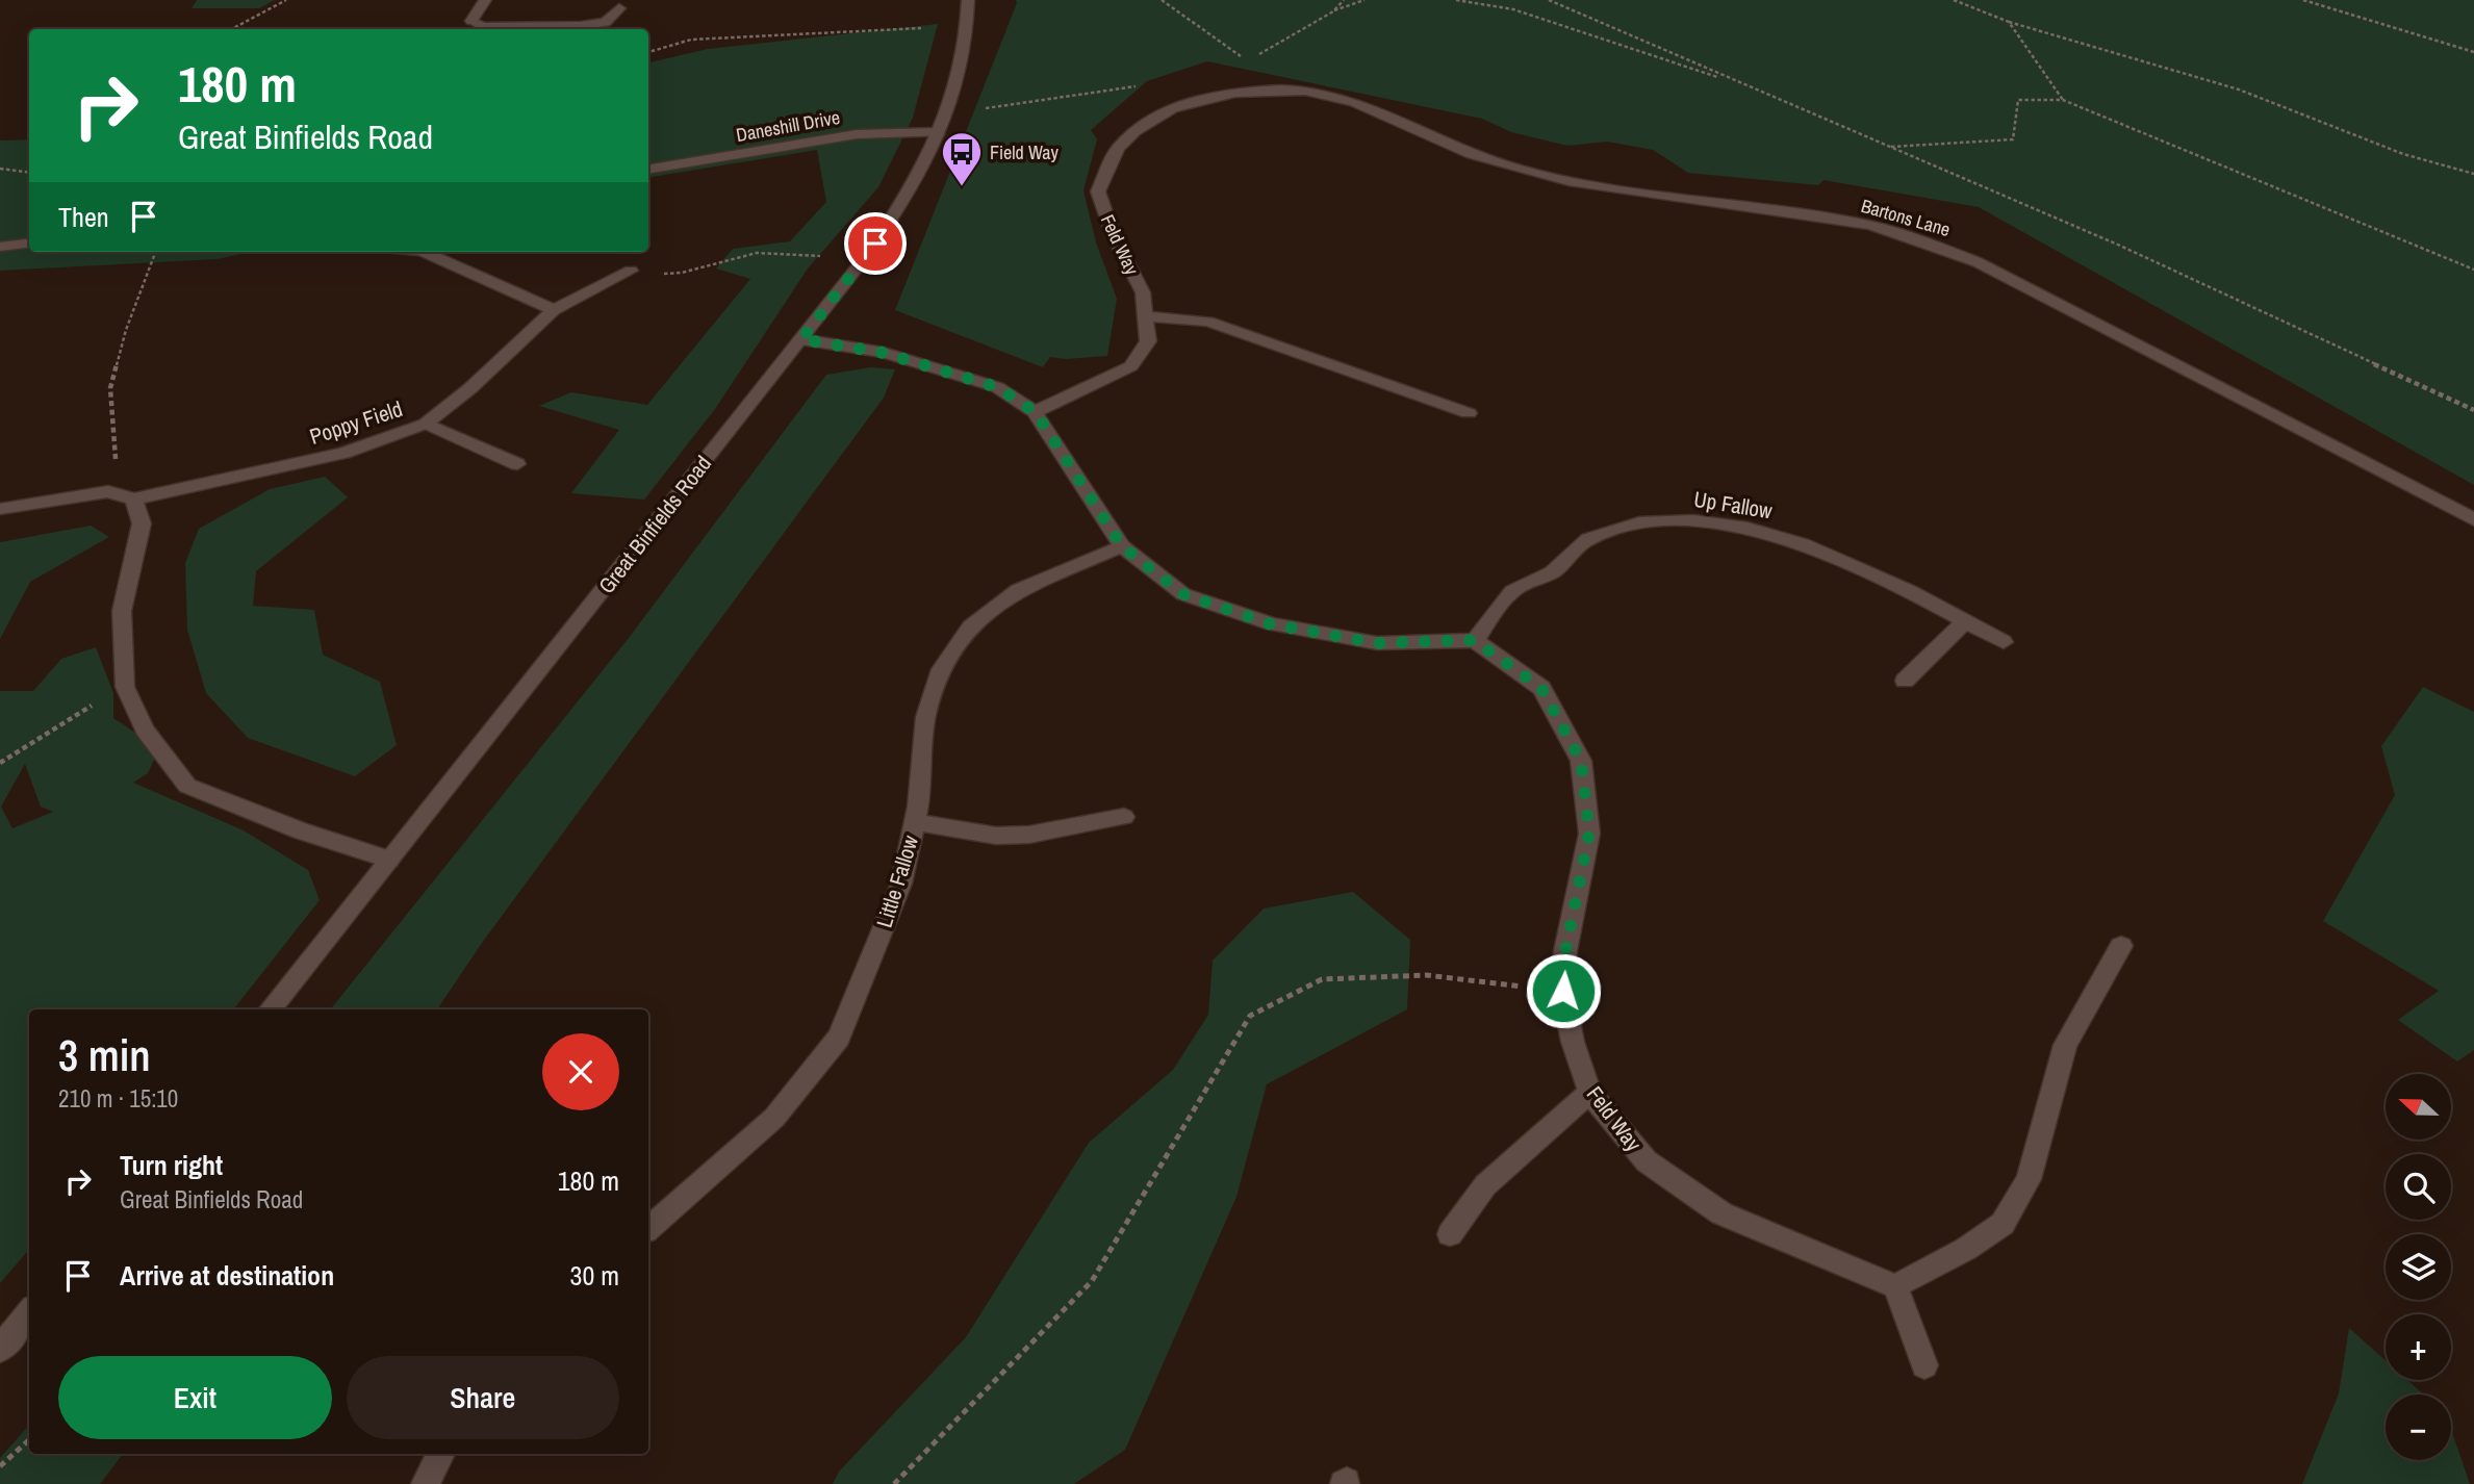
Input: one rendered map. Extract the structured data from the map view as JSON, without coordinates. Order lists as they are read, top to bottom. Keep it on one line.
{"streets":{"street":["Daneshill Drive","Bartons Lane","Feld Way","Poppy Field","Up Fallow","Great Binfields Road","Little Fallow"]},"crossings":[["Daneshill Drive","Great Binfields Road"],["Bartons Lane","Feld Way"],["Feld Way","Up Fallow"]],"places":{"bus stop":["Field Way"]},"north":"left","page":{"turn":["180 m","Great Binfields Road"],"then":"Then","heading":["3 min","210 m · 15:10"],"map_buttons":["+","−"],"list":[{"name":"Turn right","note":"Great Binfields Road","value":"180 m"},{"name":"Arrive at destination","value":"30 m"}],"buttons":["Exit","Share"]}}
